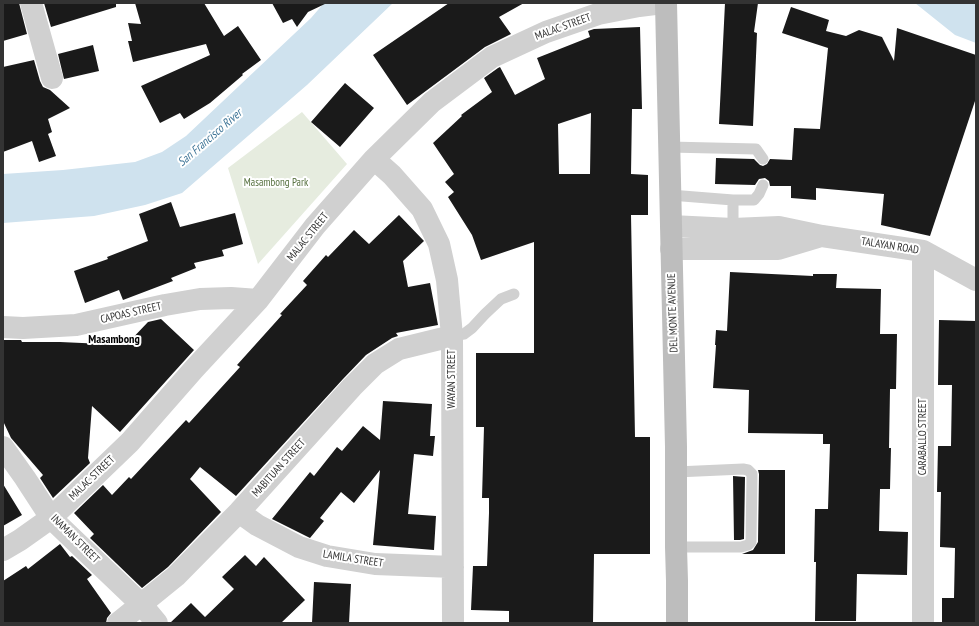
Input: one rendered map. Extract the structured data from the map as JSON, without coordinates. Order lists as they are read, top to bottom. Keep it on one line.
{"streets":{"main road":["DEL MONTE AVENUE"],"street":["MALAC STREET","TALAYAN ROAD","CAPOAS STREET","WAYAN STREET","CARABALLO STREET","MABITUAN STREET","INAMAN STREET","LAMILA STREET"]},"crossings":[["MALAC STREET","CAPOAS STREET"],["MALAC STREET","DEL MONTE AVENUE"],["MALAC STREET","WAYAN STREET"],["MALAC STREET","INAMAN STREET"],["TALAYAN ROAD","DEL MONTE AVENUE"],["TALAYAN ROAD","CARABALLO STREET"],["WAYAN STREET","MABITUAN STREET"],["WAYAN STREET","LAMILA STREET"],["MABITUAN STREET","INAMAN STREET"],["MABITUAN STREET","LAMILA STREET"]],"districts":["Masambong"],"water":["San Francisco River"],"parks":["Masambong Park"]}
